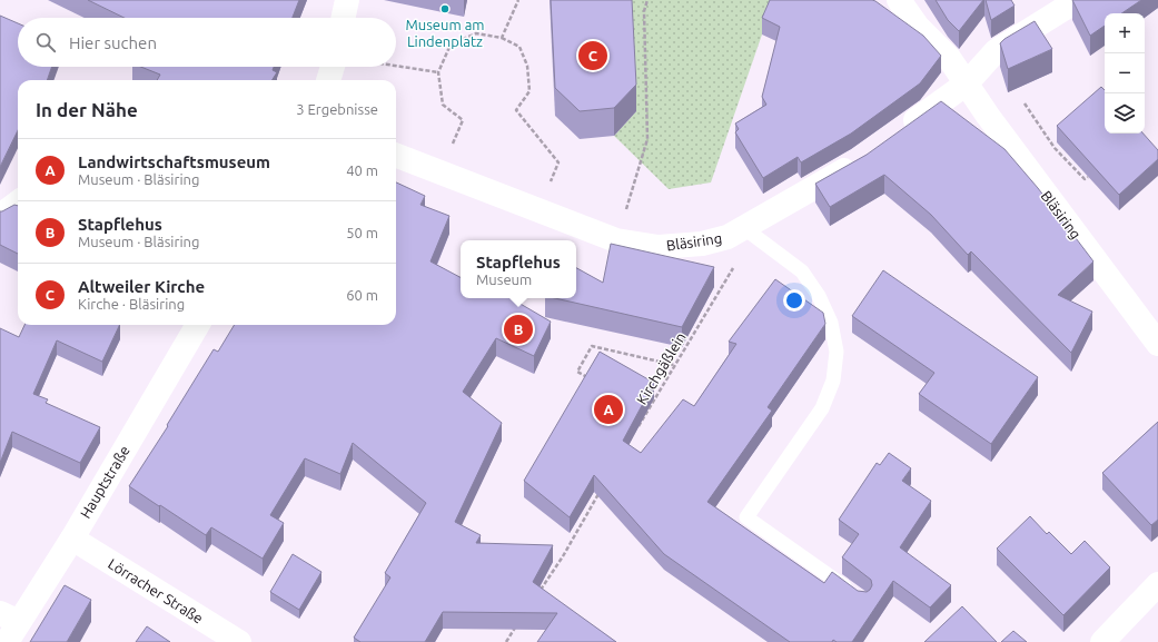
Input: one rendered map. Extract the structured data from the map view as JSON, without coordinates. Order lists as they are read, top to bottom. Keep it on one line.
{"streets":{"street":["Bläsiring","Hauptstraße","Lörracher Straße"],"path":["Kirchgäßlein"]},"crossings":[["Bläsiring","Kirchgäßlein"],["Hauptstraße","Lörracher Straße"]],"places":["Museum am Lindenplatz"],"page":{"map_buttons":["+","−"],"search":"Hier suchen","pins":["C","B","A"],"heading":["In der Nähe","3 Ergebnisse"],"list":[{"mark":"A","name":"Landwirtschaftsmuseum","note":"Museum · Bläsiring","value":"40 m"},{"mark":"B","name":"Stapflehus","note":"Museum · Bläsiring","value":"50 m"},{"mark":"C","name":"Altweiler Kirche","note":"Kirche · Bläsiring","value":"60 m"}],"popup":["Stapflehus","Museum"]}}
